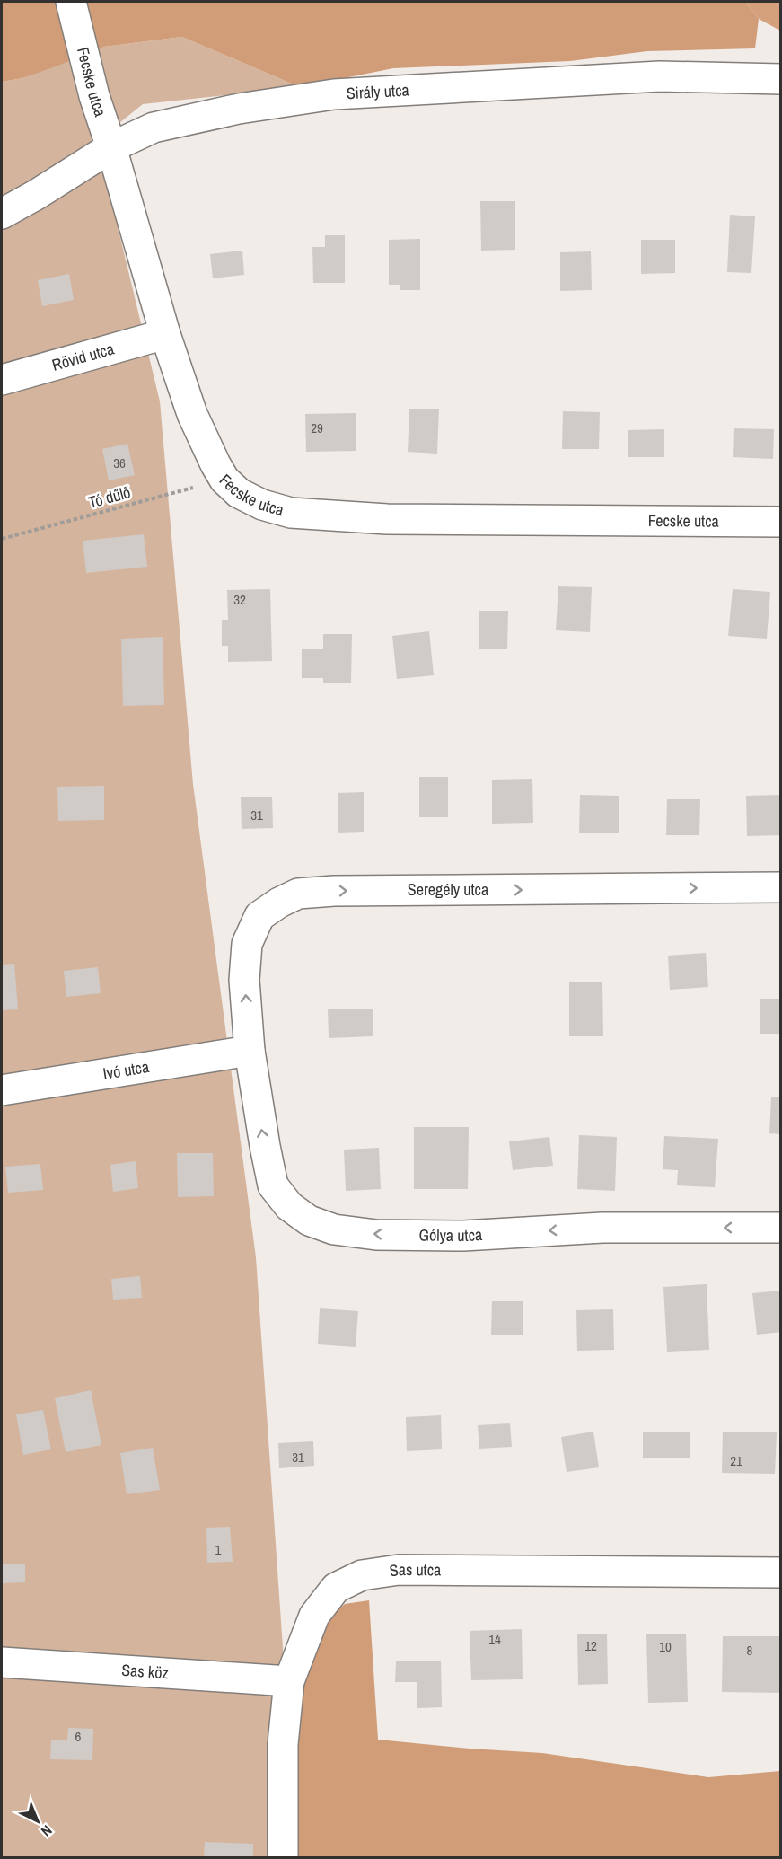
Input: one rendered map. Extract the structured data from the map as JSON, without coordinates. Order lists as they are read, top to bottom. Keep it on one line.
{"streets":{"street":["Fecske utca","Sirály utca","Rövid utca","Seregély utca","Ivó utca","Gólya utca","Sas utca","Sas köz"],"path":["Tó dűlő"]},"crossings":[["Fecske utca","Sirály utca"],["Fecske utca","Rövid utca"],["Fecske utca","Tó dűlő"],["Seregély utca","Ivó utca"],["Seregély utca","Gólya utca"],["Ivó utca","Gólya utca"],["Sas utca","Sas köz"]],"one_way":["Seregély utca","Gólya utca"],"house_numbers":["29","36","32","31","31","21","1","14","12","10","8","6"],"north":"bottom right"}
